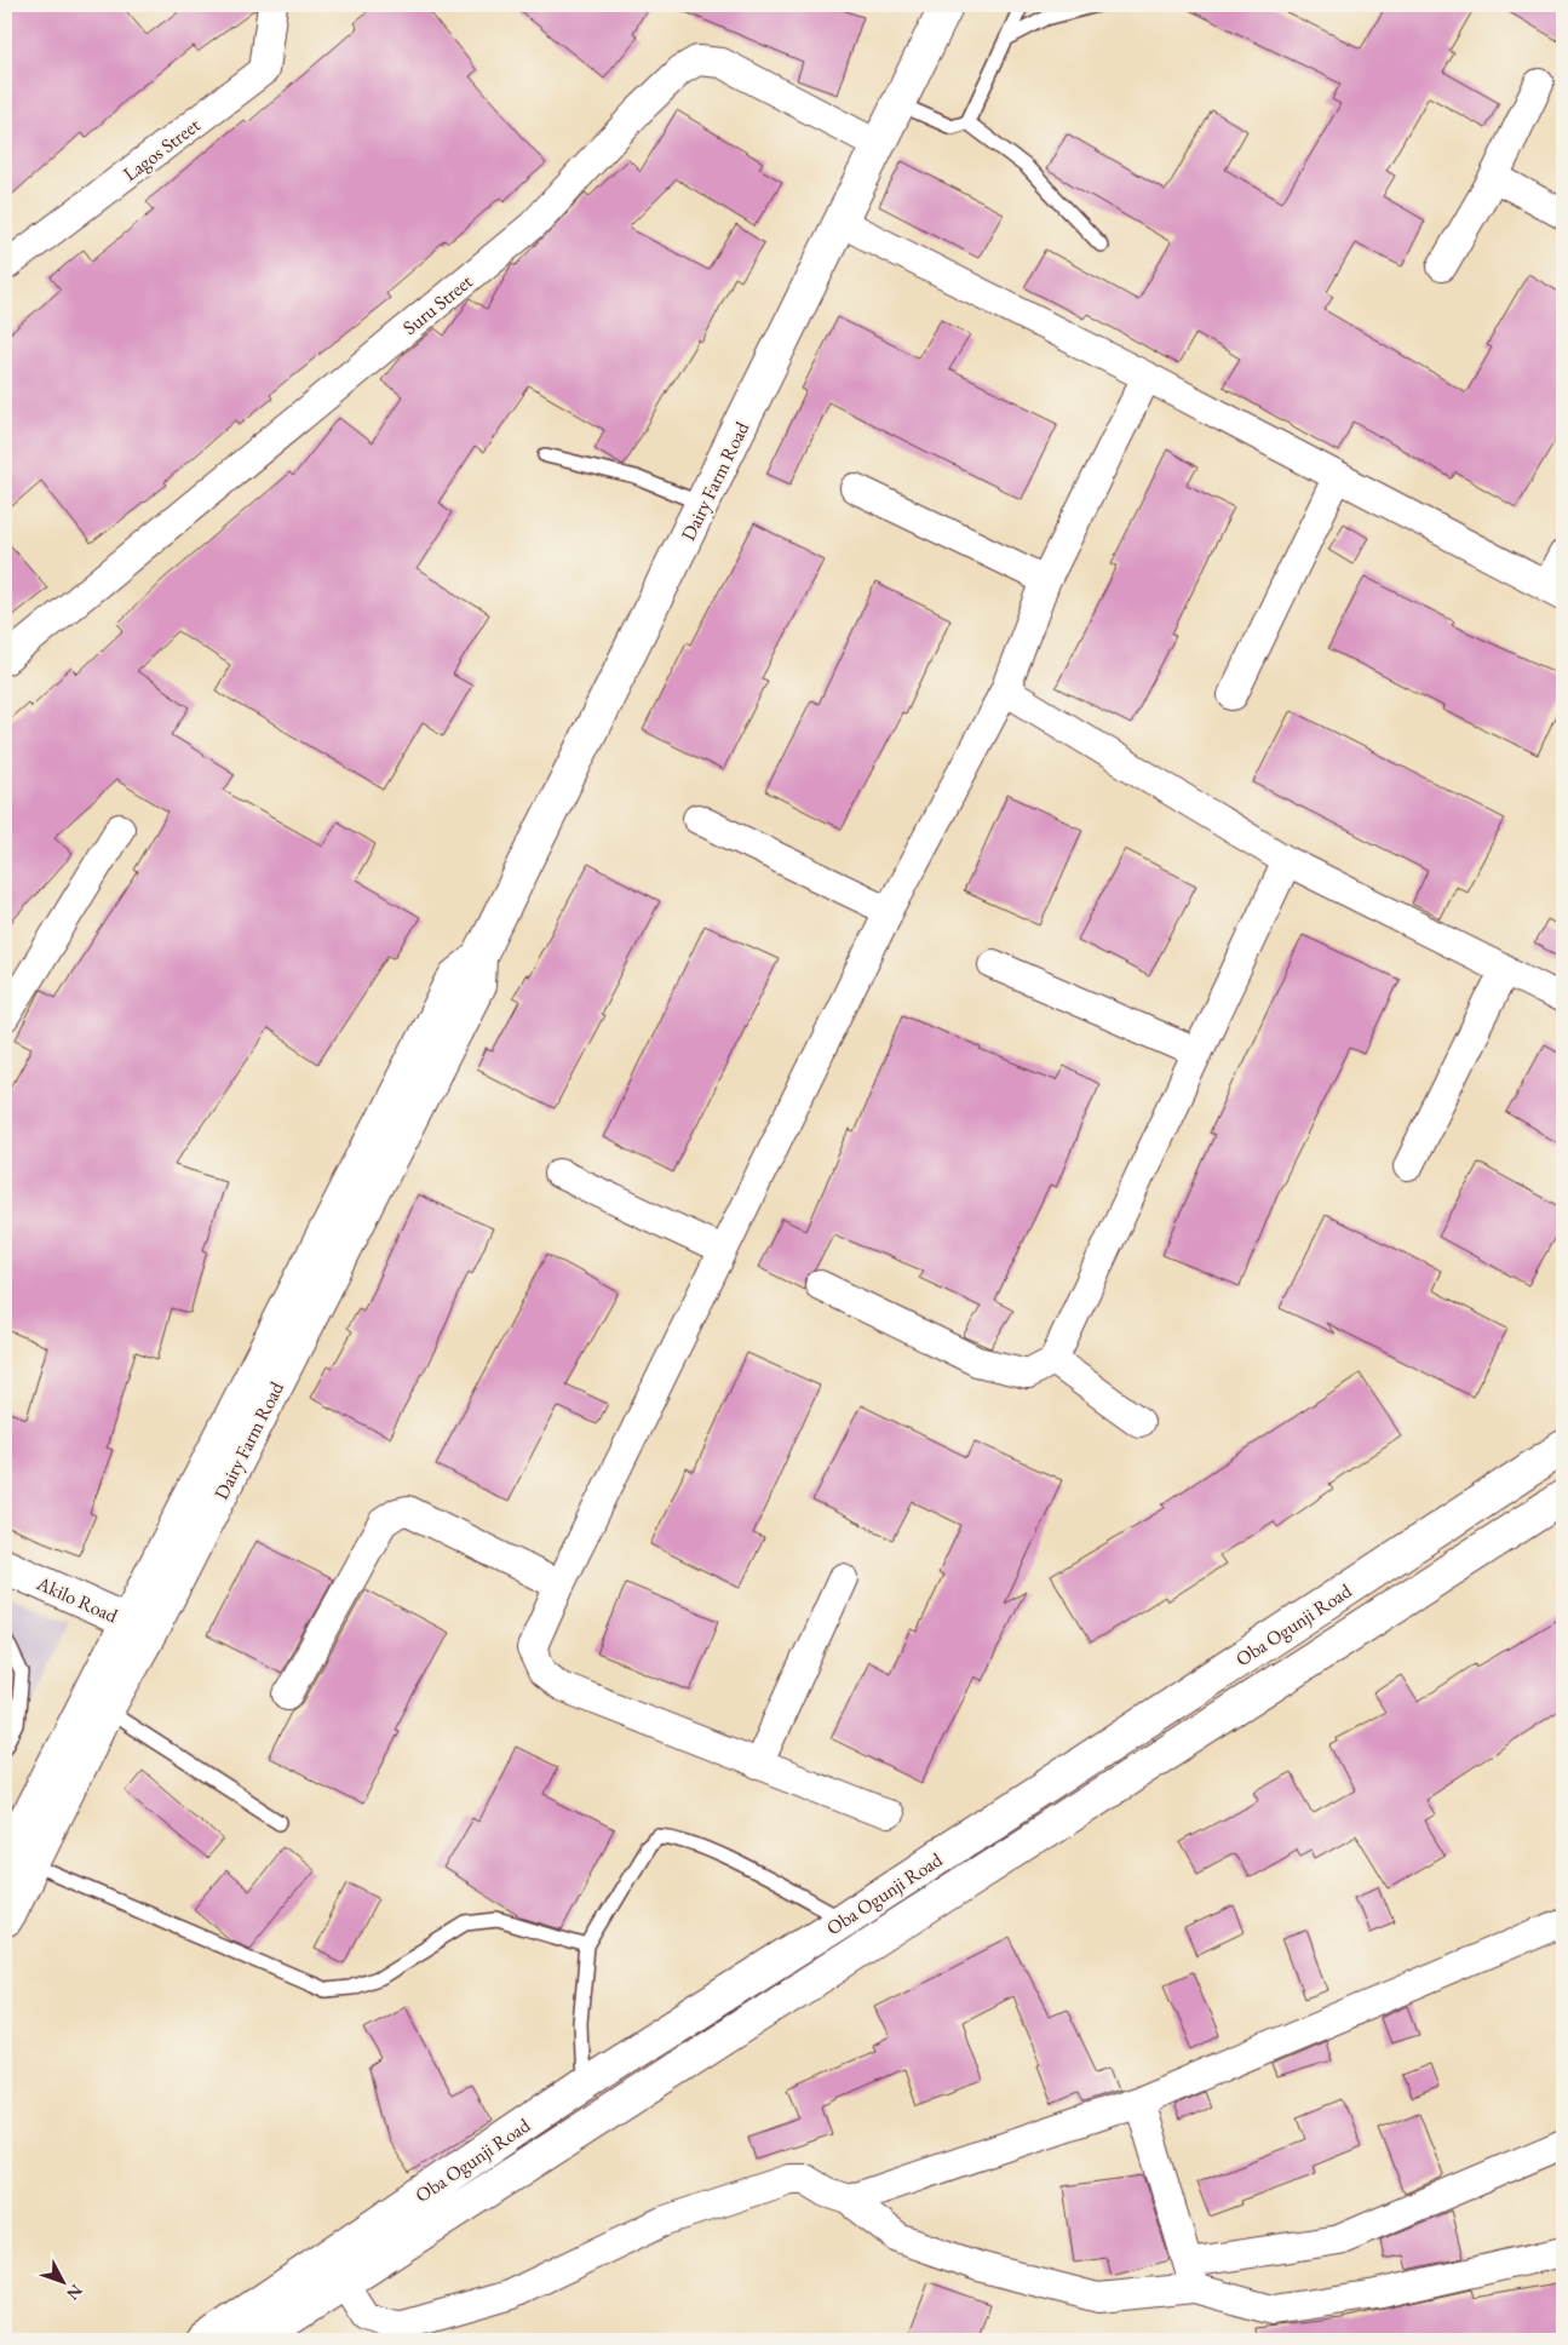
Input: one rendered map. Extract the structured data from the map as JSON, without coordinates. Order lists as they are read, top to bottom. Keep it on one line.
{"streets":{"main road":["Dairy Farm Road","Akilo Road","Oba Ogunji Road"],"street":["Lagos Street","Suru Street"]},"crossings":[["Suru Street","Dairy Farm Road"],["Dairy Farm Road","Akilo Road"]],"north":"bottom right"}
